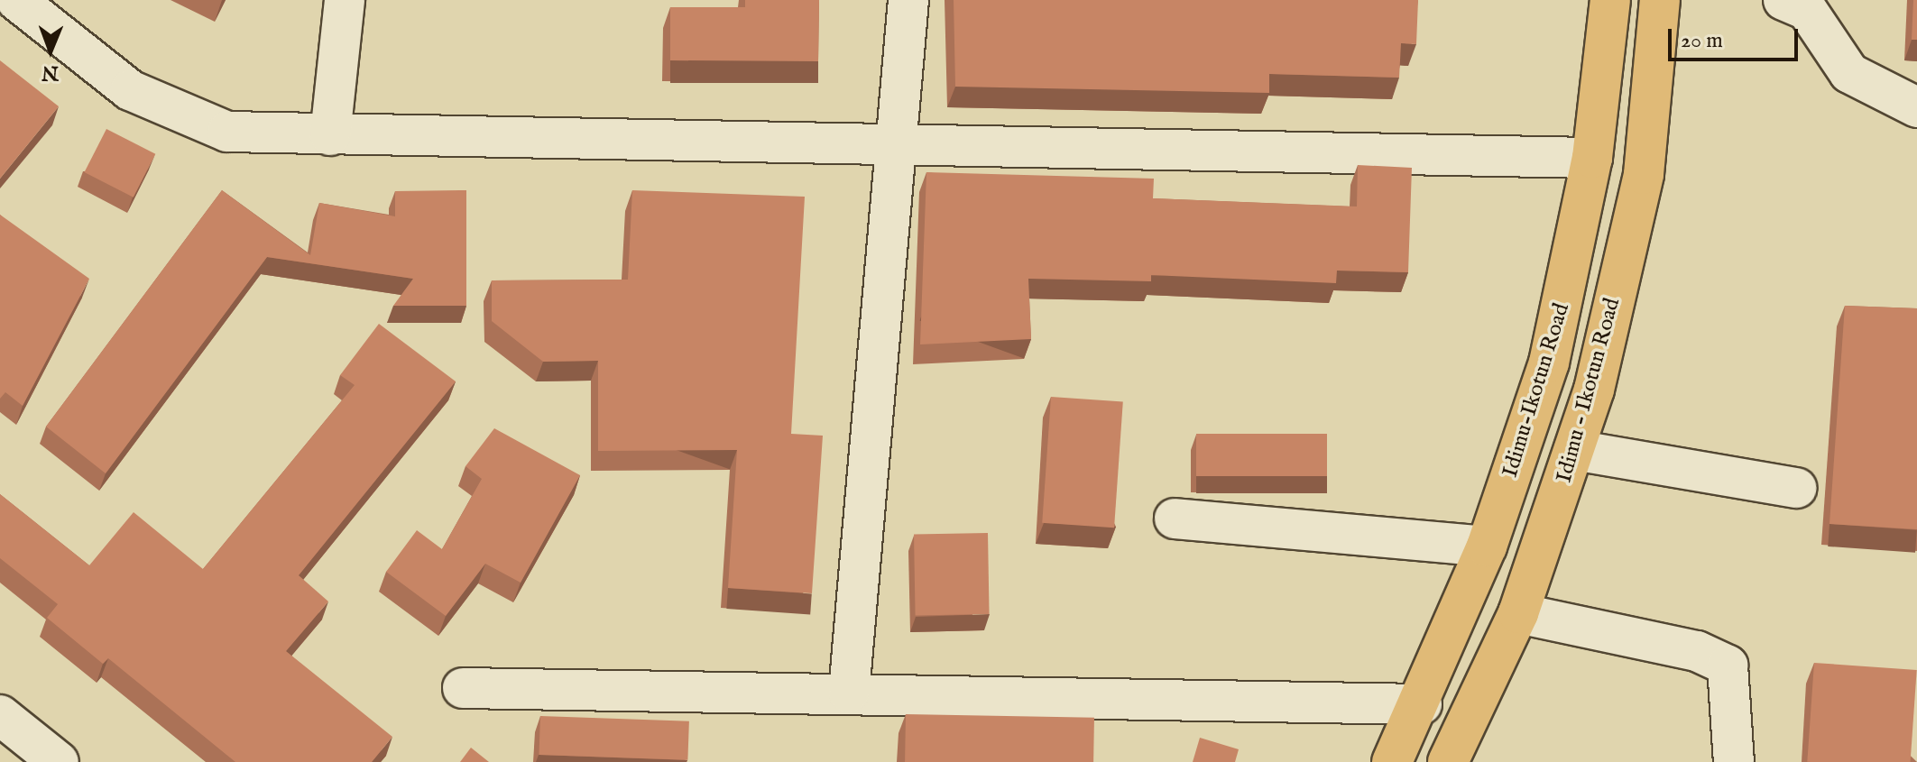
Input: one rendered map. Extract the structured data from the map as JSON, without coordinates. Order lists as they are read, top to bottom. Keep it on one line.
{"streets":{"main road":["Idimu-Ikotun Road","Idimu - Ikotun Road"]},"scale_bar":"20 m","north":"bottom"}
